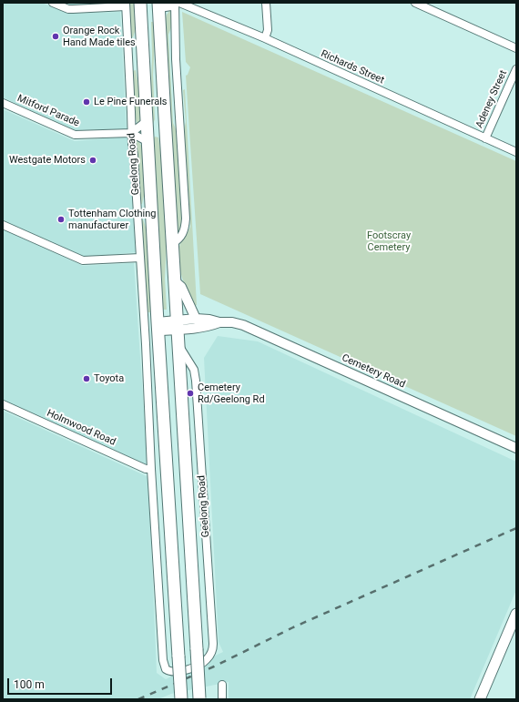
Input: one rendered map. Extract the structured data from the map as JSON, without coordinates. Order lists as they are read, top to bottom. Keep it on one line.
{"streets":{"highway":["Geelong Road"],"street":["Richards Street","Adeney Street","Mitford Parade","Cemetery Road","Holmwood Road"]},"crossings":[["Richards Street","Adeney Street"],["Mitford Parade","Geelong Road"],["Geelong Road","Cemetery Road"],["Geelong Road","Holmwood Road"]],"parks":["Footscray Cemetery"],"places":["Orange Rock Hand Made tiles","Le Pine Funerals","Westgate Motors","Tottenham Clothing manufacturer","Toyota","Cemetery Rd/Geelong Rd"],"scale_bar":"100 m"}
